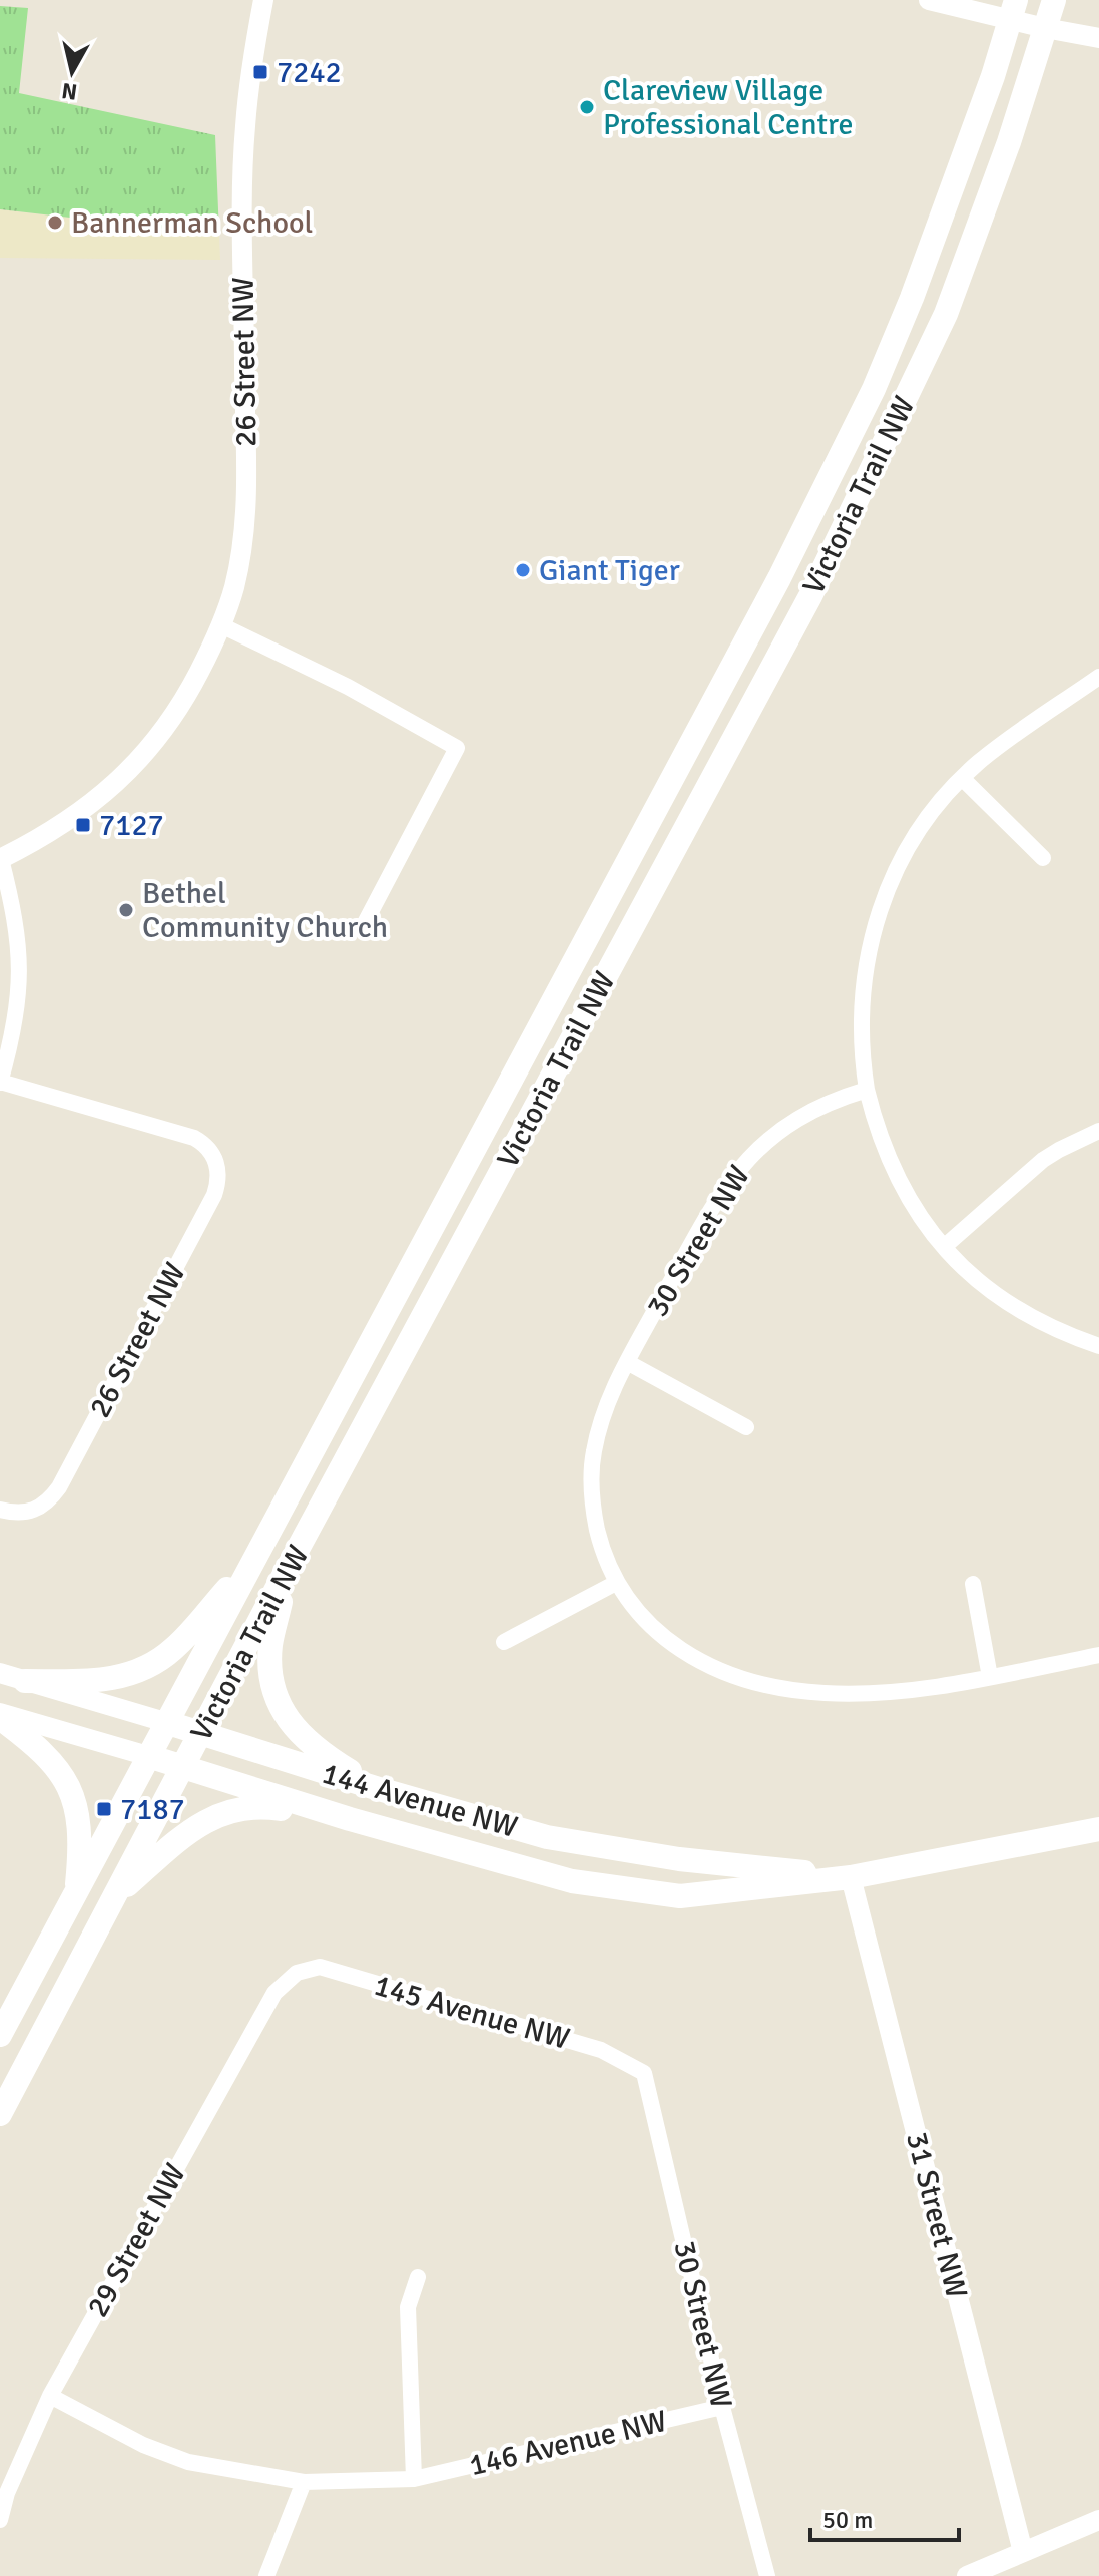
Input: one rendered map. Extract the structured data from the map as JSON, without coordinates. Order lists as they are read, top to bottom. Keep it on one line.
{"streets":{"main road":["Victoria Trail NW","144 Avenue NW"],"street":["26 Street NW","30 Street NW","145 Avenue NW","31 Street NW","29 Street NW","146 Avenue NW"]},"crossings":[["Victoria Trail NW","144 Avenue NW"],["30 Street NW","145 Avenue NW"],["30 Street NW","146 Avenue NW"],["144 Avenue NW","31 Street NW"],["145 Avenue NW","29 Street NW"],["29 Street NW","146 Avenue NW"]],"places":{"transit":["7242","7127","7187"],"other":["Clareview Village Professional Centre","Bannerman School","Giant Tiger","Bethel Community Church"]},"scale_bar":"50 m","north":"bottom"}
